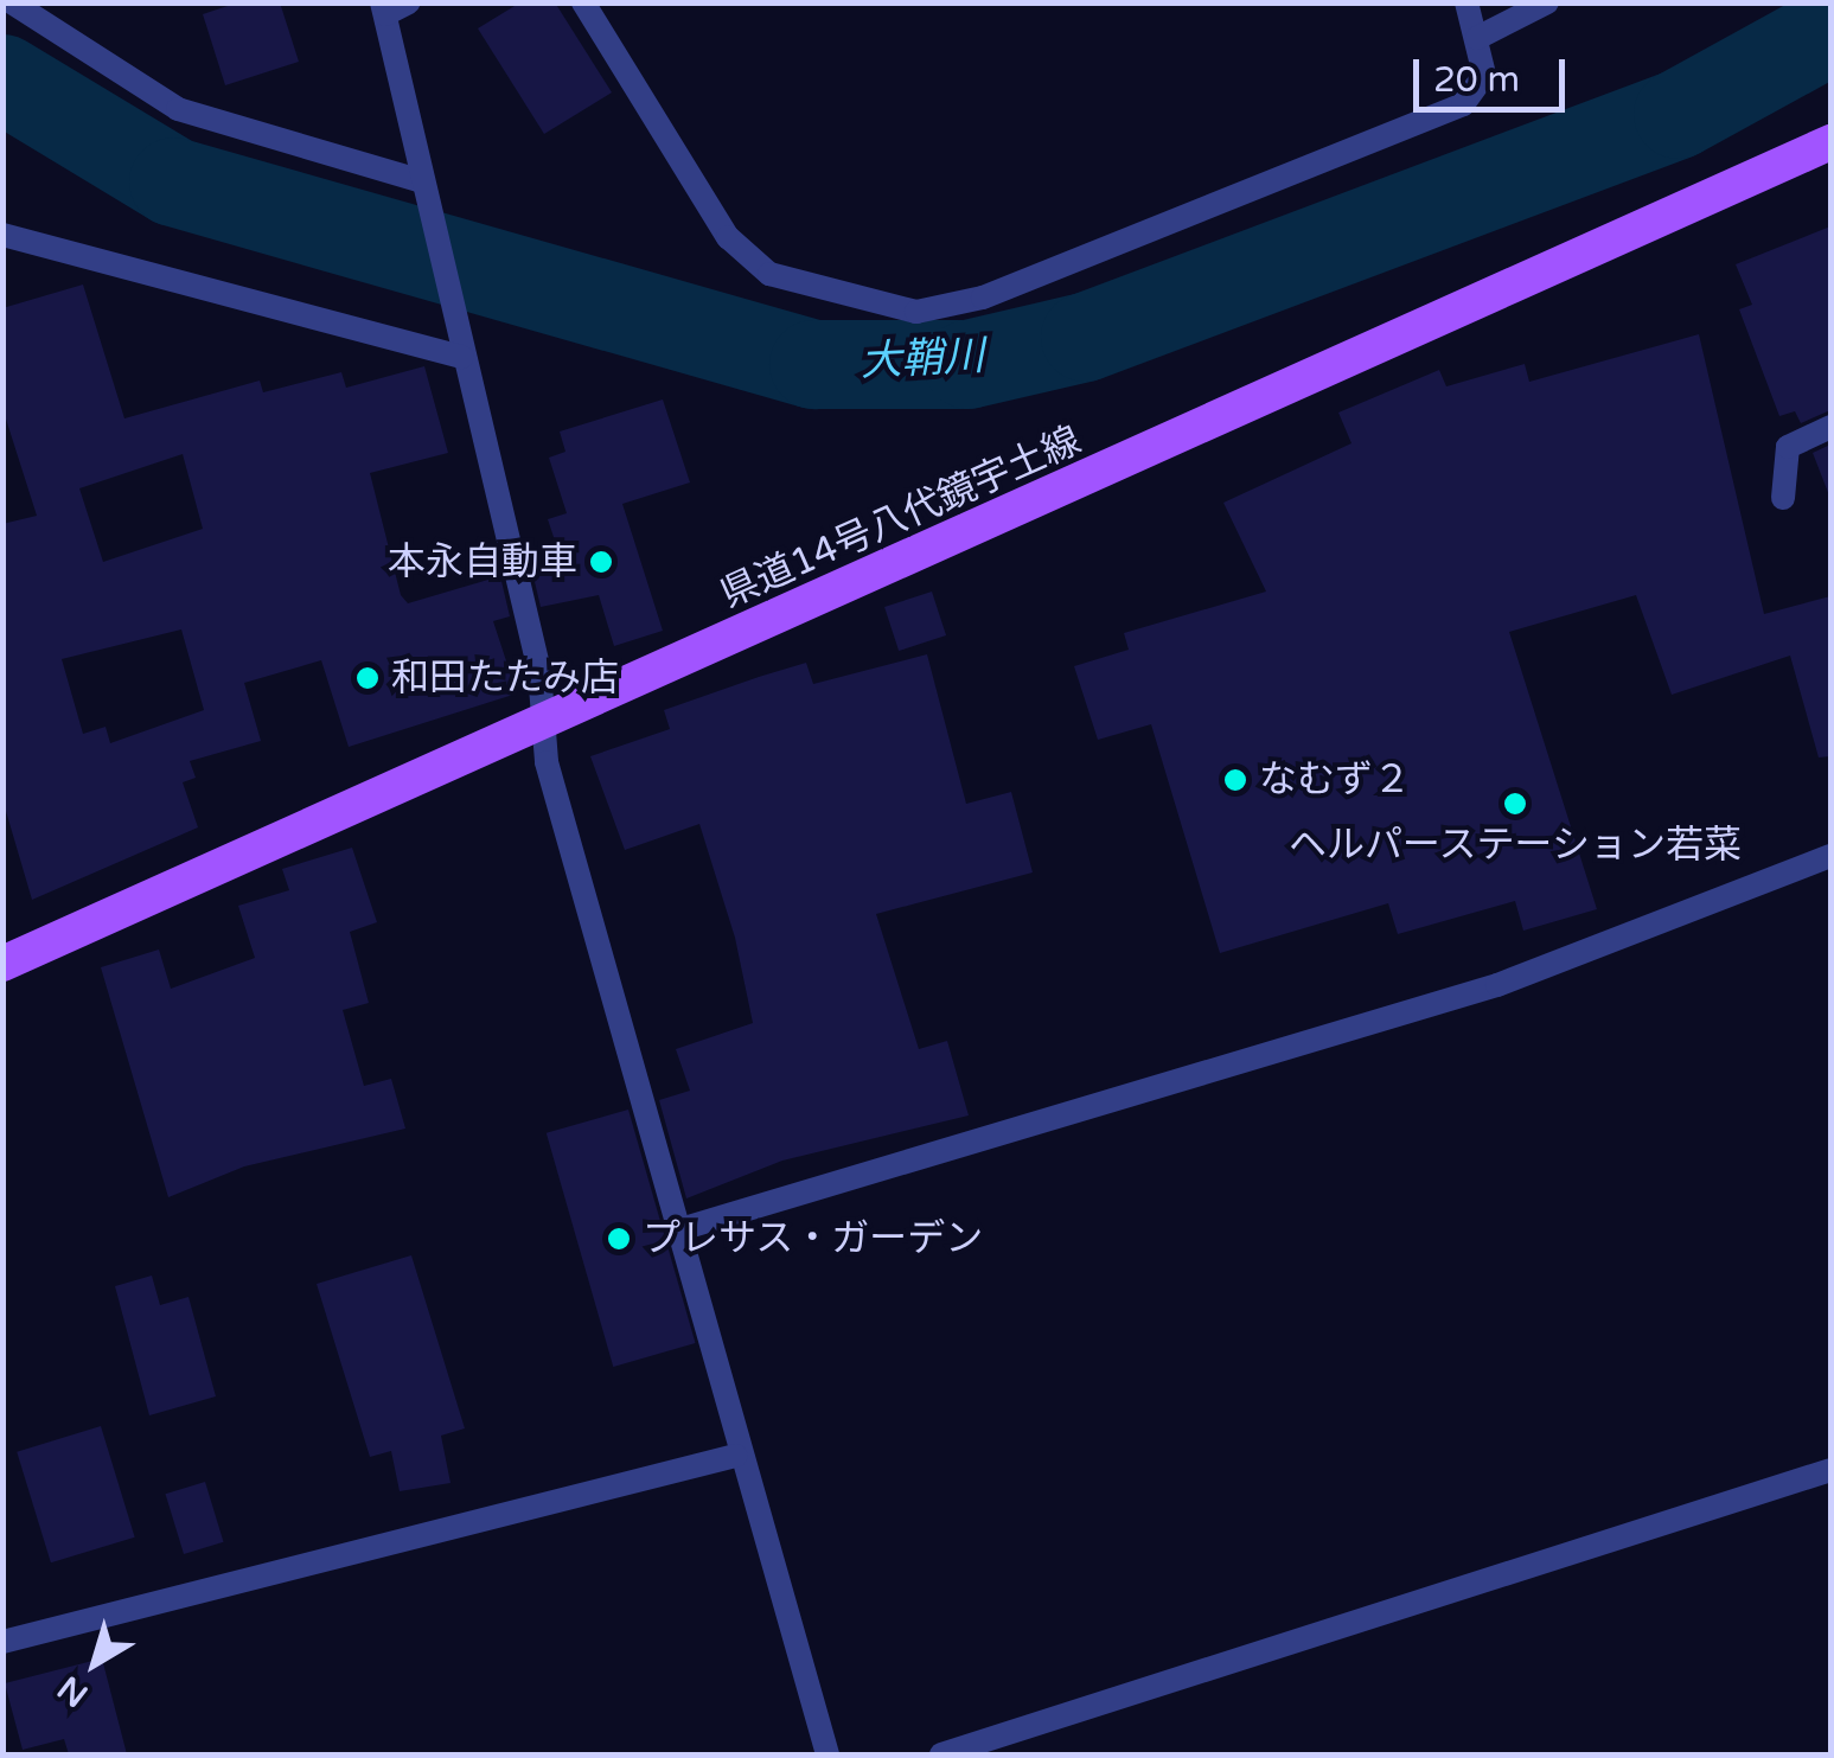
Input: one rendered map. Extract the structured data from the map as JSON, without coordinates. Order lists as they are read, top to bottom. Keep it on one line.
{"streets":{"main road":["県道14号八代鏡宇土線"]},"water":["大鞘川"],"places":["本永自動車","和田たたみ店","なむず２","ヘルパーステーション若菜","プレサス・ガーデン"],"scale_bar":"20 m","north":"bottom left"}
